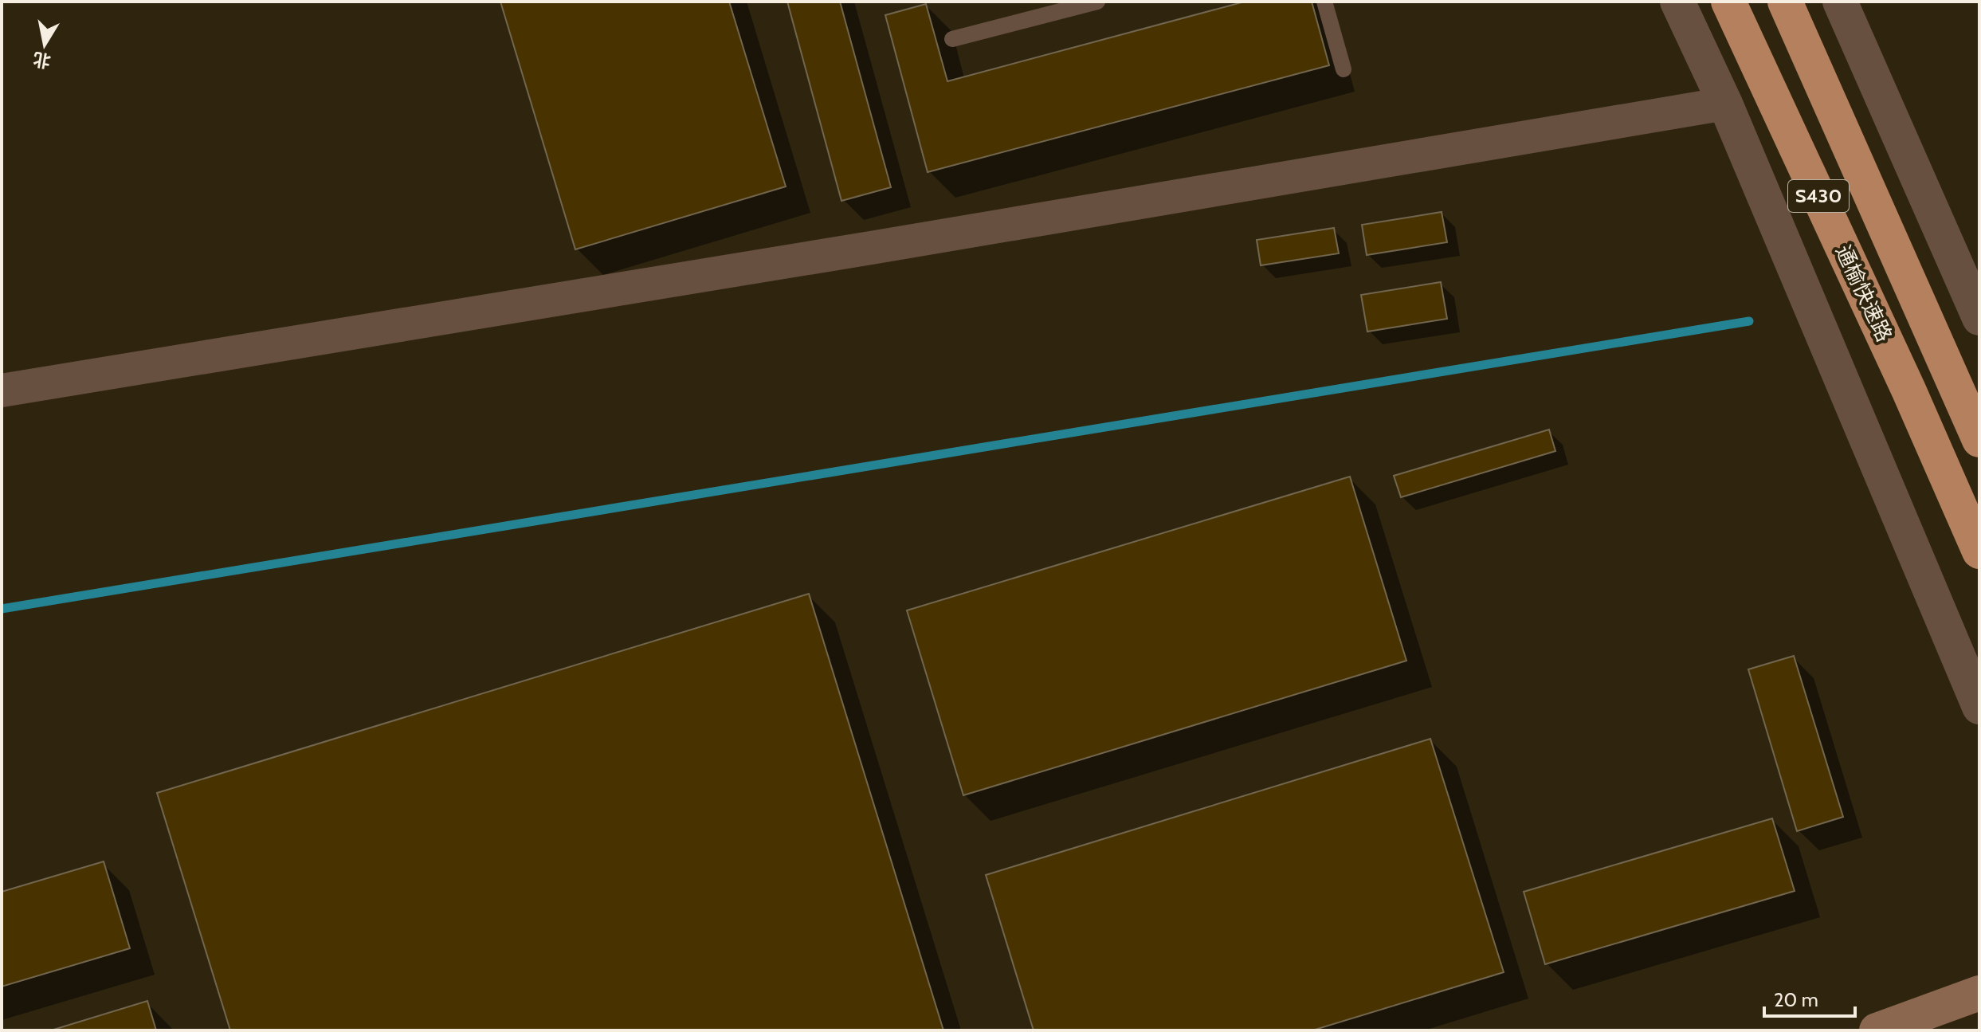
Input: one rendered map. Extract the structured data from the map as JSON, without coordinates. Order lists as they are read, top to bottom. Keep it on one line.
{"streets":{"highway":["S430","通榆快速路"]},"scale_bar":"20 m","north":"bottom"}
